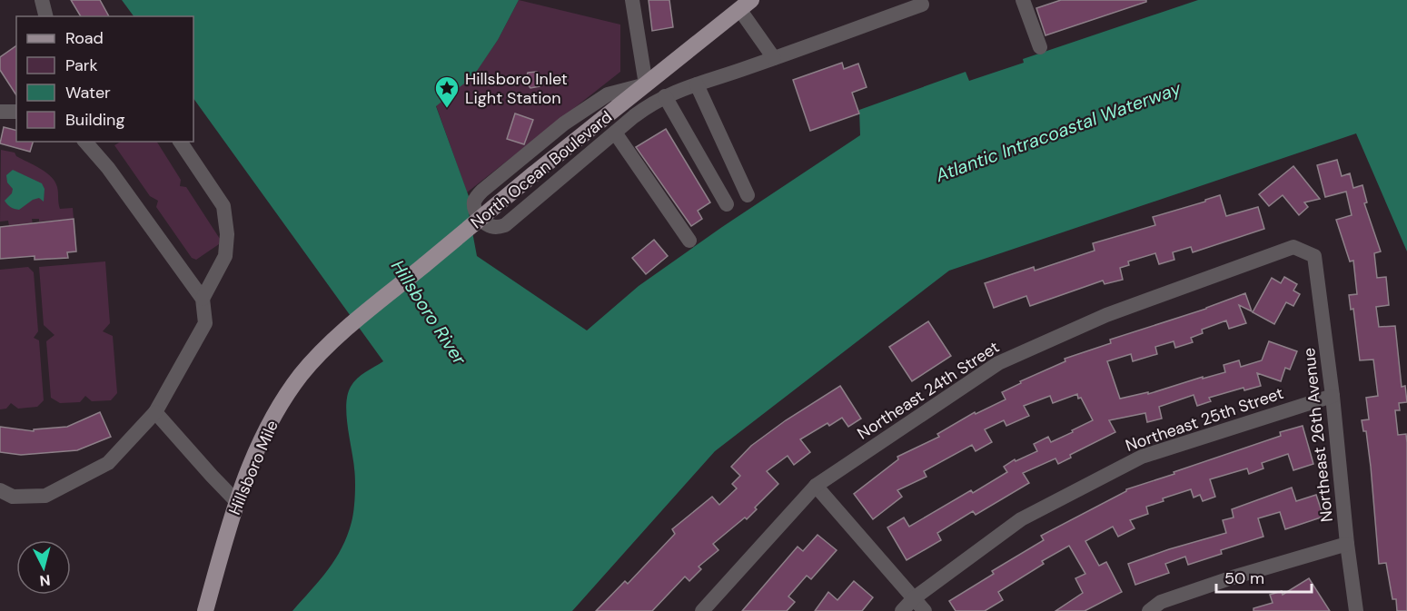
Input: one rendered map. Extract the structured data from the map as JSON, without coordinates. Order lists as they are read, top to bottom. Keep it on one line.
{"streets":{"main road":["North Ocean Boulevard","Hillsboro Mile"],"street":["Northeast 24th Street","Northeast 25th Street","Northeast 26th Avenue"]},"crossings":[["North Ocean Boulevard","Hillsboro Mile"],["Northeast 24th Street","Northeast 26th Avenue"],["Northeast 25th Street","Northeast 26th Avenue"]],"water":["Atlantic Intracoastal Waterway","Hillsboro River"],"places":{"place":["Hillsboro Inlet Light Station"]},"legend":["Road","Park","Water","Building"],"scale_bar":"50 m","north":"bottom"}
